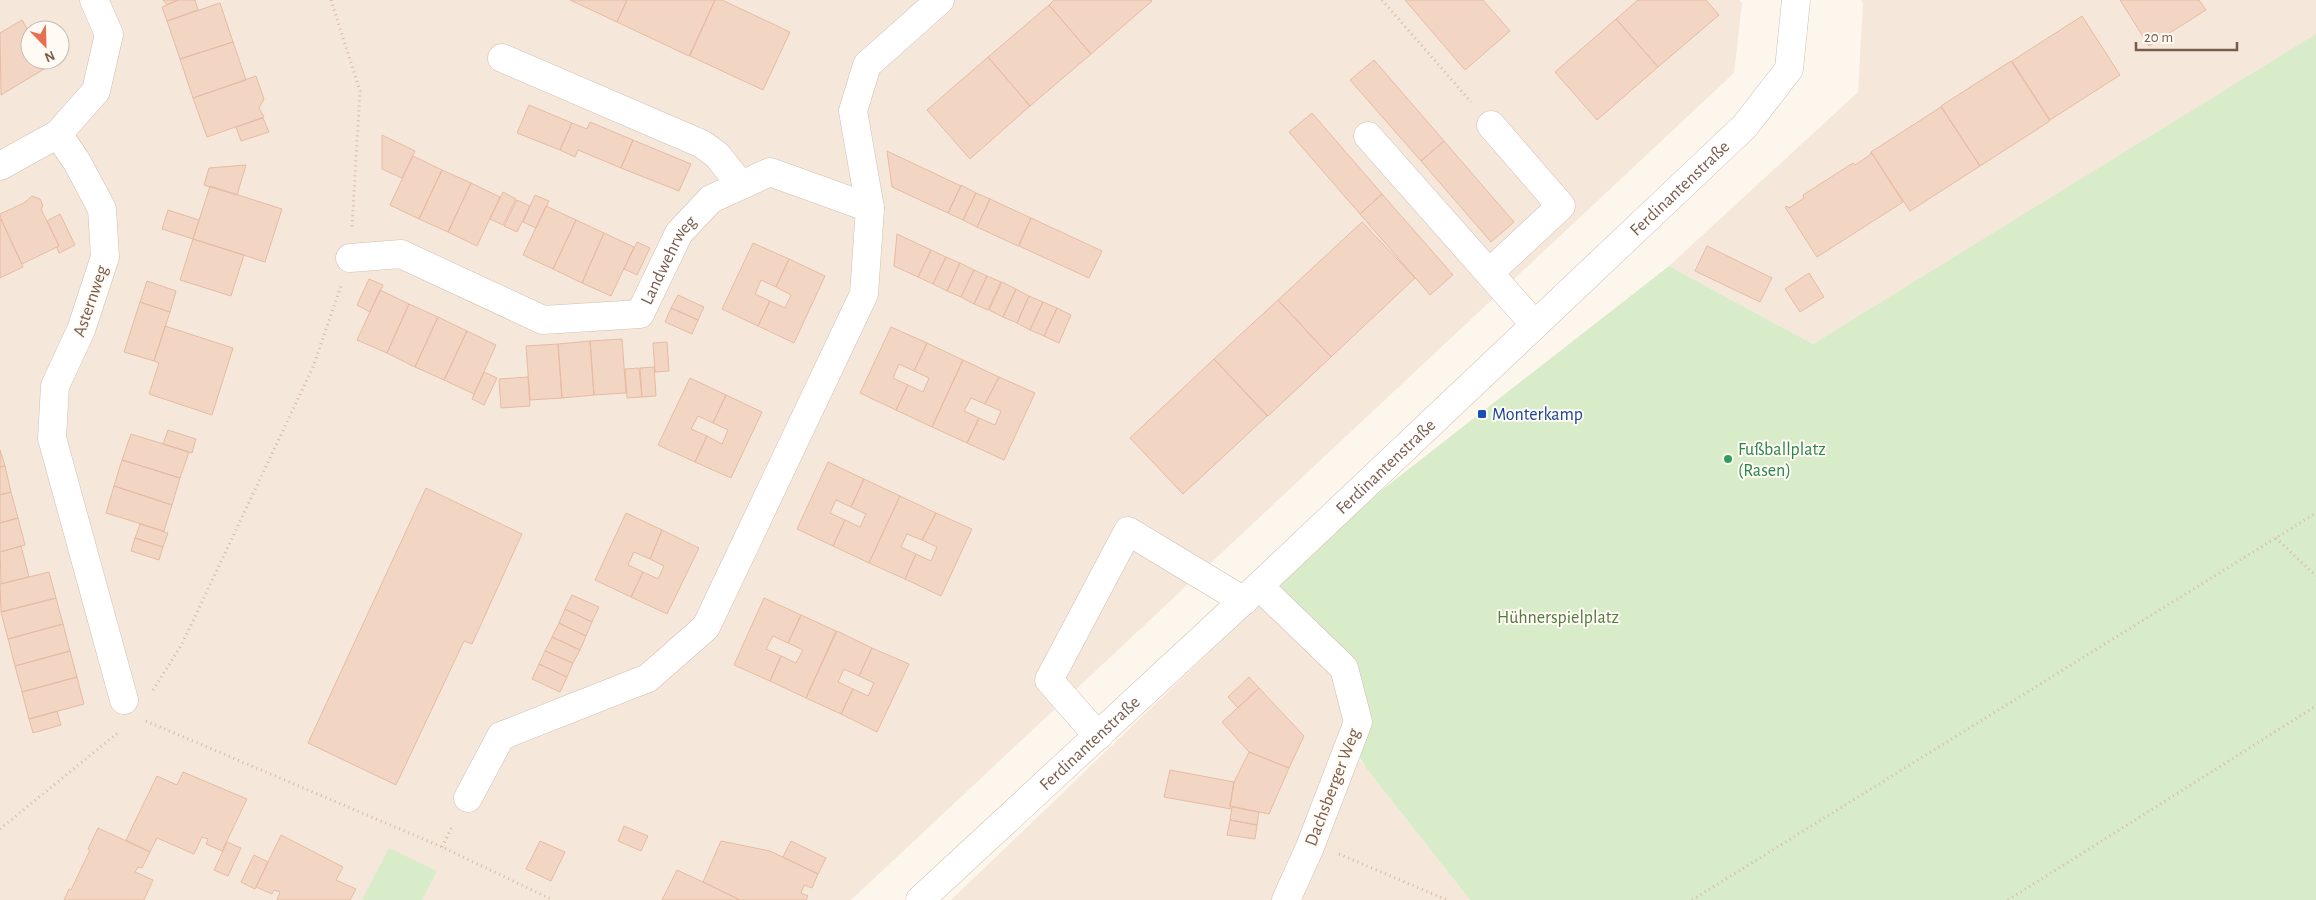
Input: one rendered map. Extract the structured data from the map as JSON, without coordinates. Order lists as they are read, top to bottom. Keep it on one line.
{"streets":{"street":["Ferdinantenstraße","Landwehrweg","Asternweg","Dachsberger Weg"]},"crossings":[["Ferdinantenstraße","Dachsberger Weg"]],"parks":["Hühnerspielplatz"],"places":{"transit":["Monterkamp"],"other":["Fußballplatz (Rasen)"]},"scale_bar":"20 m","north":"bottom right"}
